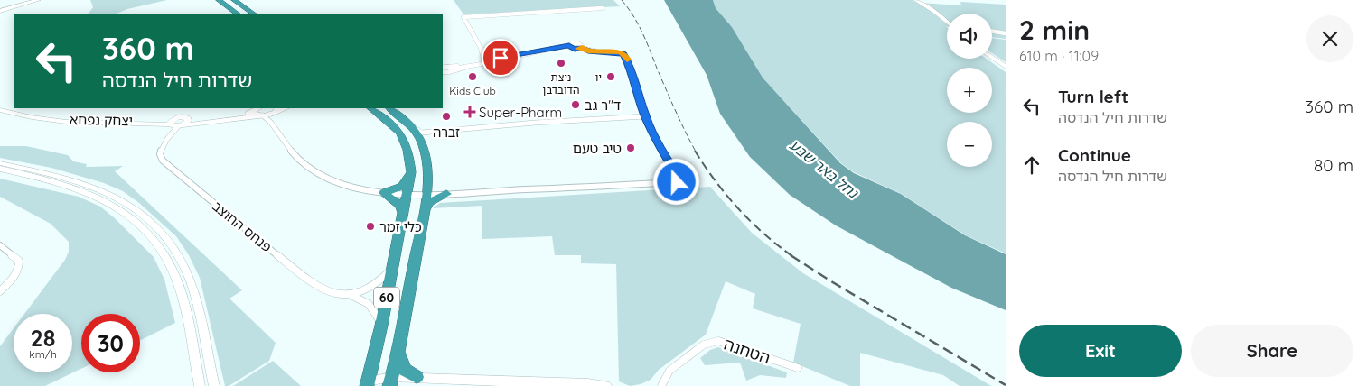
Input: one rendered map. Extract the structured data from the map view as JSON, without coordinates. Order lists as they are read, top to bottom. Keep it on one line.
{"streets":{"highway":["60"],"main road":["יצחק נפחא"],"street":["פנחס החוצב","הטחנה"]},"crossings":[["יצחק נפחא","פנחס החוצב"],["פנחס החוצב","60"]],"water":["נחל באר שבע"],"places":{"other":["ניצת הדובדבן","Kids Club","יו","ד\"ר גב","זברה","טיב טעם","כלי זמר"],"health":["Super-Pharm"]},"page":{"heading":["2 min","610 m · 11:09"],"map_buttons":["+","−"],"turn":["360 m","שדרות חיל הנדסה"],"list":[{"name":"Turn left","note":"שדרות חיל הנדסה","value":"360 m"},{"name":"Continue","note":"שדרות חיל הנדסה","value":"80 m"}],"speed":"28 km/h","limit":"30","buttons":["Exit","Share"]}}
